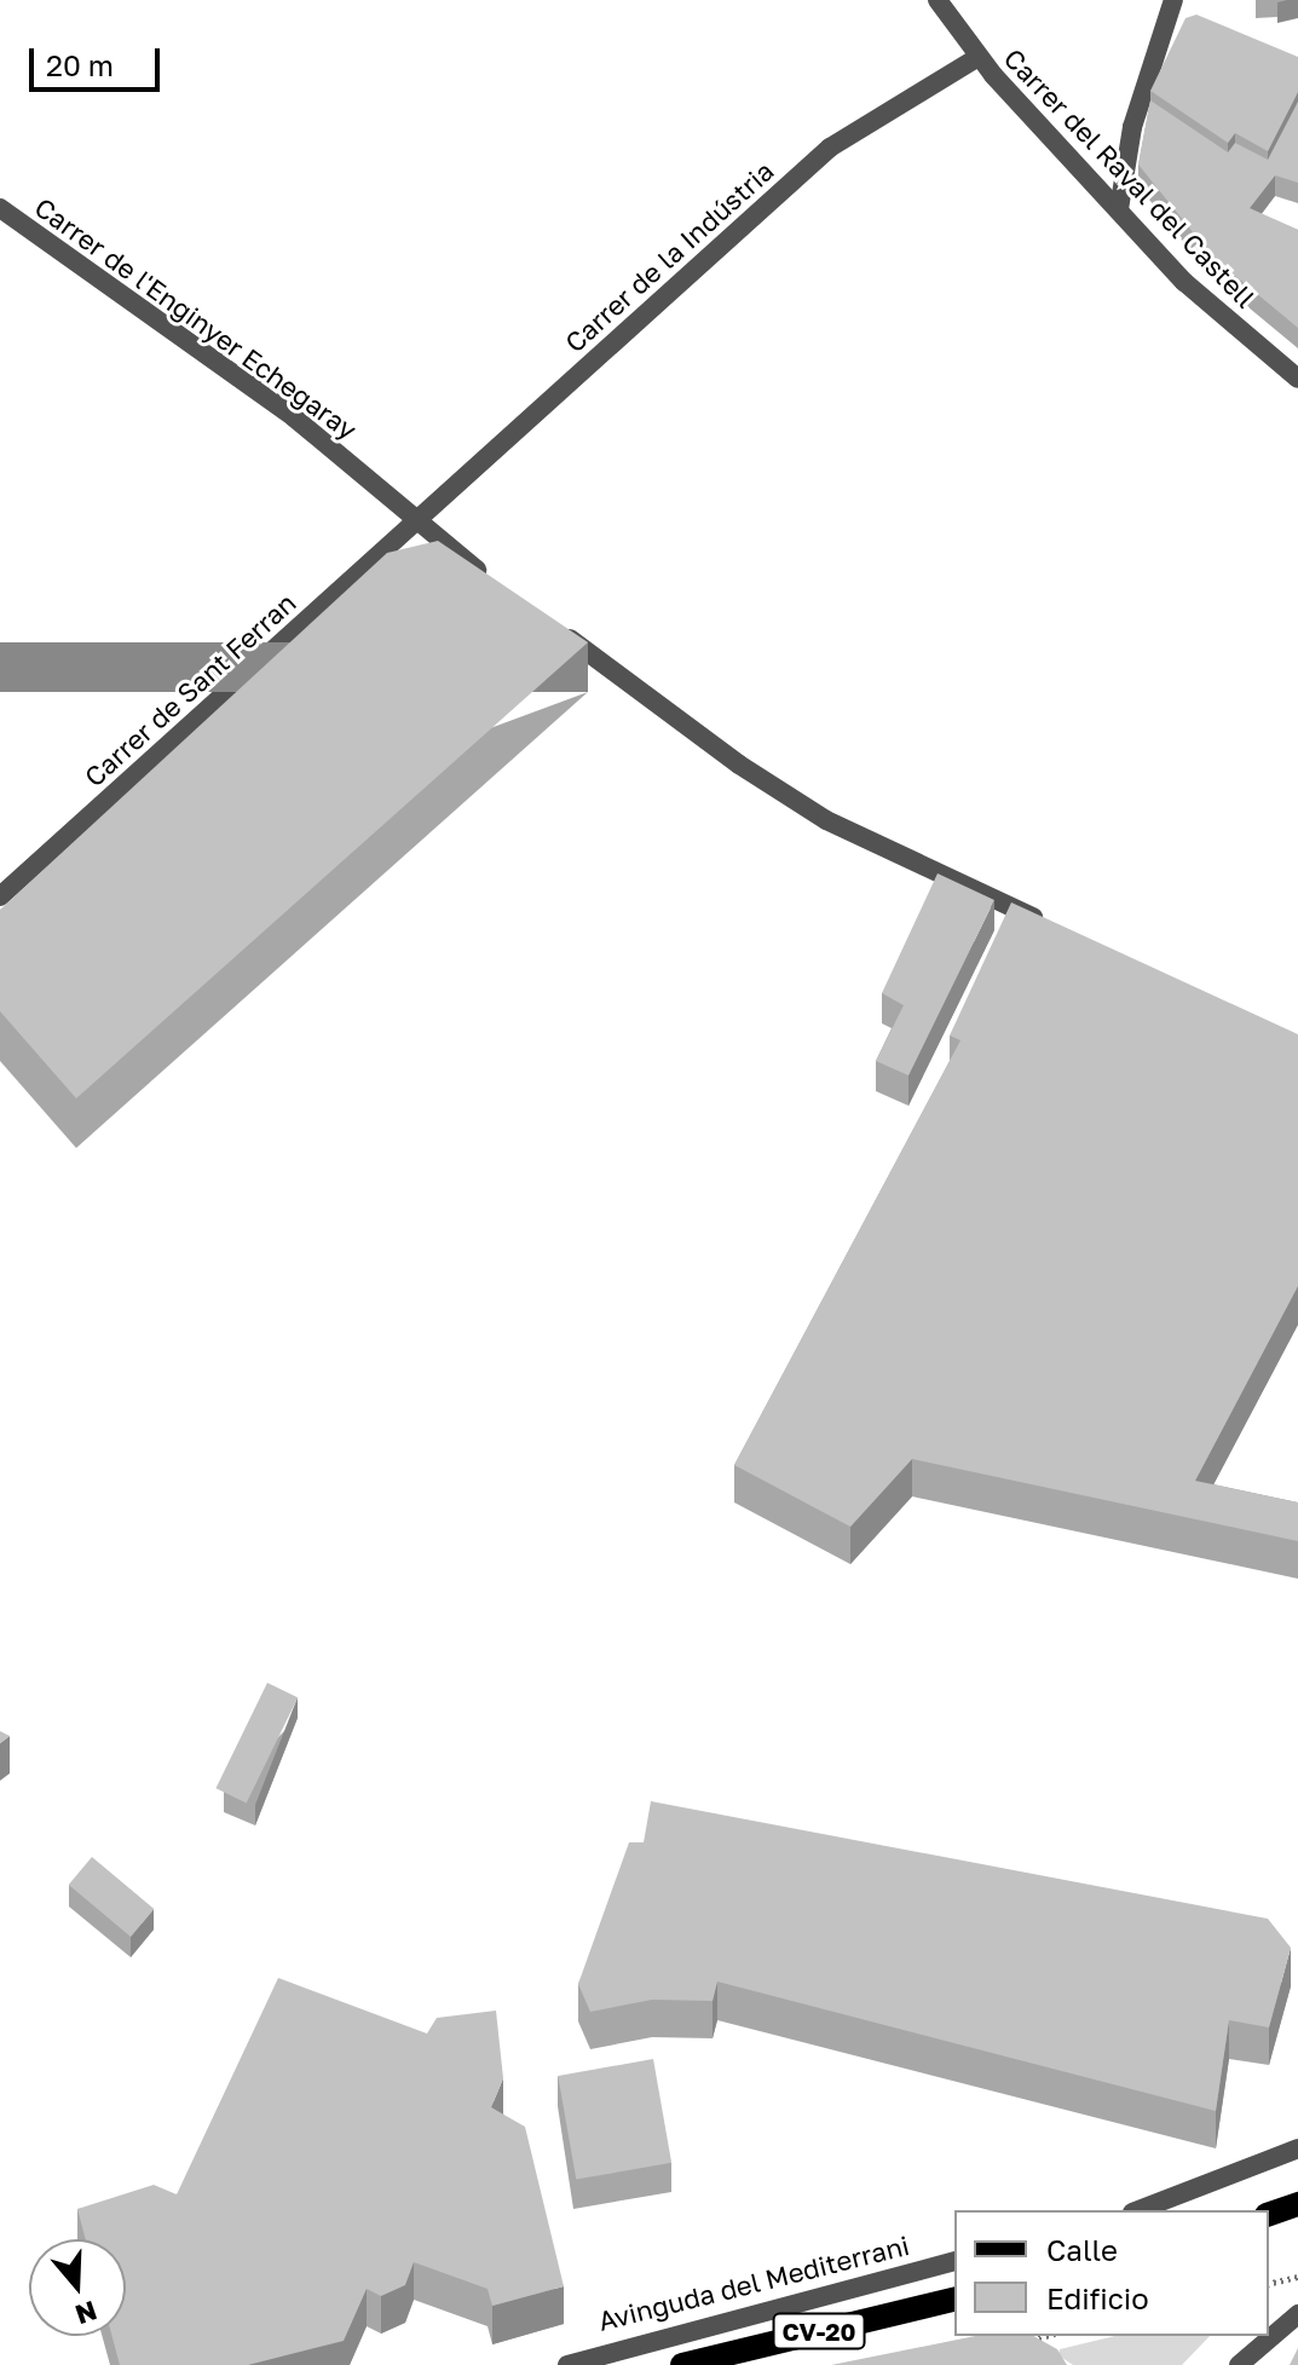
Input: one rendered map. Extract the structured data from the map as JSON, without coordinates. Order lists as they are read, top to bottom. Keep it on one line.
{"streets":{"main road":["CV-20"],"street":["Carrer del Raval del Castell","Carrer de la Indústria","Carrer de l'Enginyer Echegaray","Carrer de Sant Ferran","Avinguda del Mediterrani"]},"crossings":[["Carrer del Raval del Castell","Carrer de la Indústria"],["Carrer de la Indústria","Carrer de l'Enginyer Echegaray"],["Carrer de la Indústria","Carrer de Sant Ferran"],["Carrer de l'Enginyer Echegaray","Carrer de Sant Ferran"]],"legend":["Calle","Edificio"],"scale_bar":"20 m","north":"bottom"}
